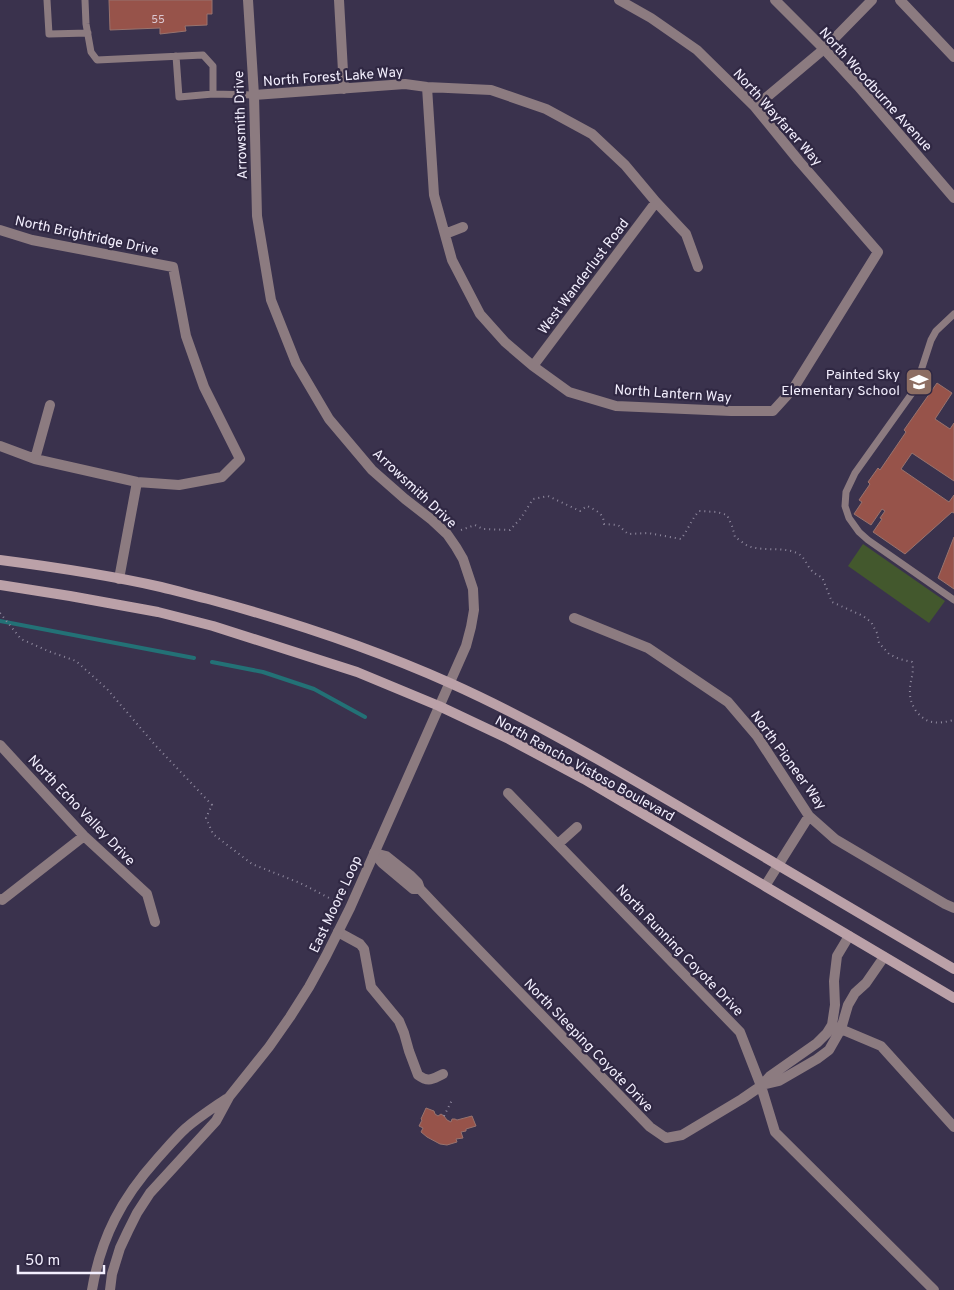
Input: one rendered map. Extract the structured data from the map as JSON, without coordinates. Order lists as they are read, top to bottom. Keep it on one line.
{"streets":{"main road":["North Rancho Vistoso Boulevard"],"street":["North Forest Lake Way","North Woodburne Avenue","North Wayfarer Way","Arrowsmith Drive","North Brightridge Drive","West Wanderlust Road","North Lantern Way","North Pioneer Way","North Echo Valley Drive","East Moore Loop","North Running Coyote Drive","North Sleeping Coyote Drive"]},"crossings":[["North Forest Lake Way","Arrowsmith Drive"],["North Forest Lake Way","West Wanderlust Road"],["North Forest Lake Way","North Lantern Way"],["North Wayfarer Way","North Lantern Way"],["Arrowsmith Drive","North Rancho Vistoso Boulevard"],["Arrowsmith Drive","East Moore Loop"],["West Wanderlust Road","North Lantern Way"],["North Rancho Vistoso Boulevard","East Moore Loop"],["North Rancho Vistoso Boulevard","North Sleeping Coyote Drive"],["East Moore Loop","North Sleeping Coyote Drive"],["North Running Coyote Drive","North Sleeping Coyote Drive"]],"places":{"school or university":["Painted Sky Elementary School"]},"house_numbers":["55"],"scale_bar":"50 m"}
